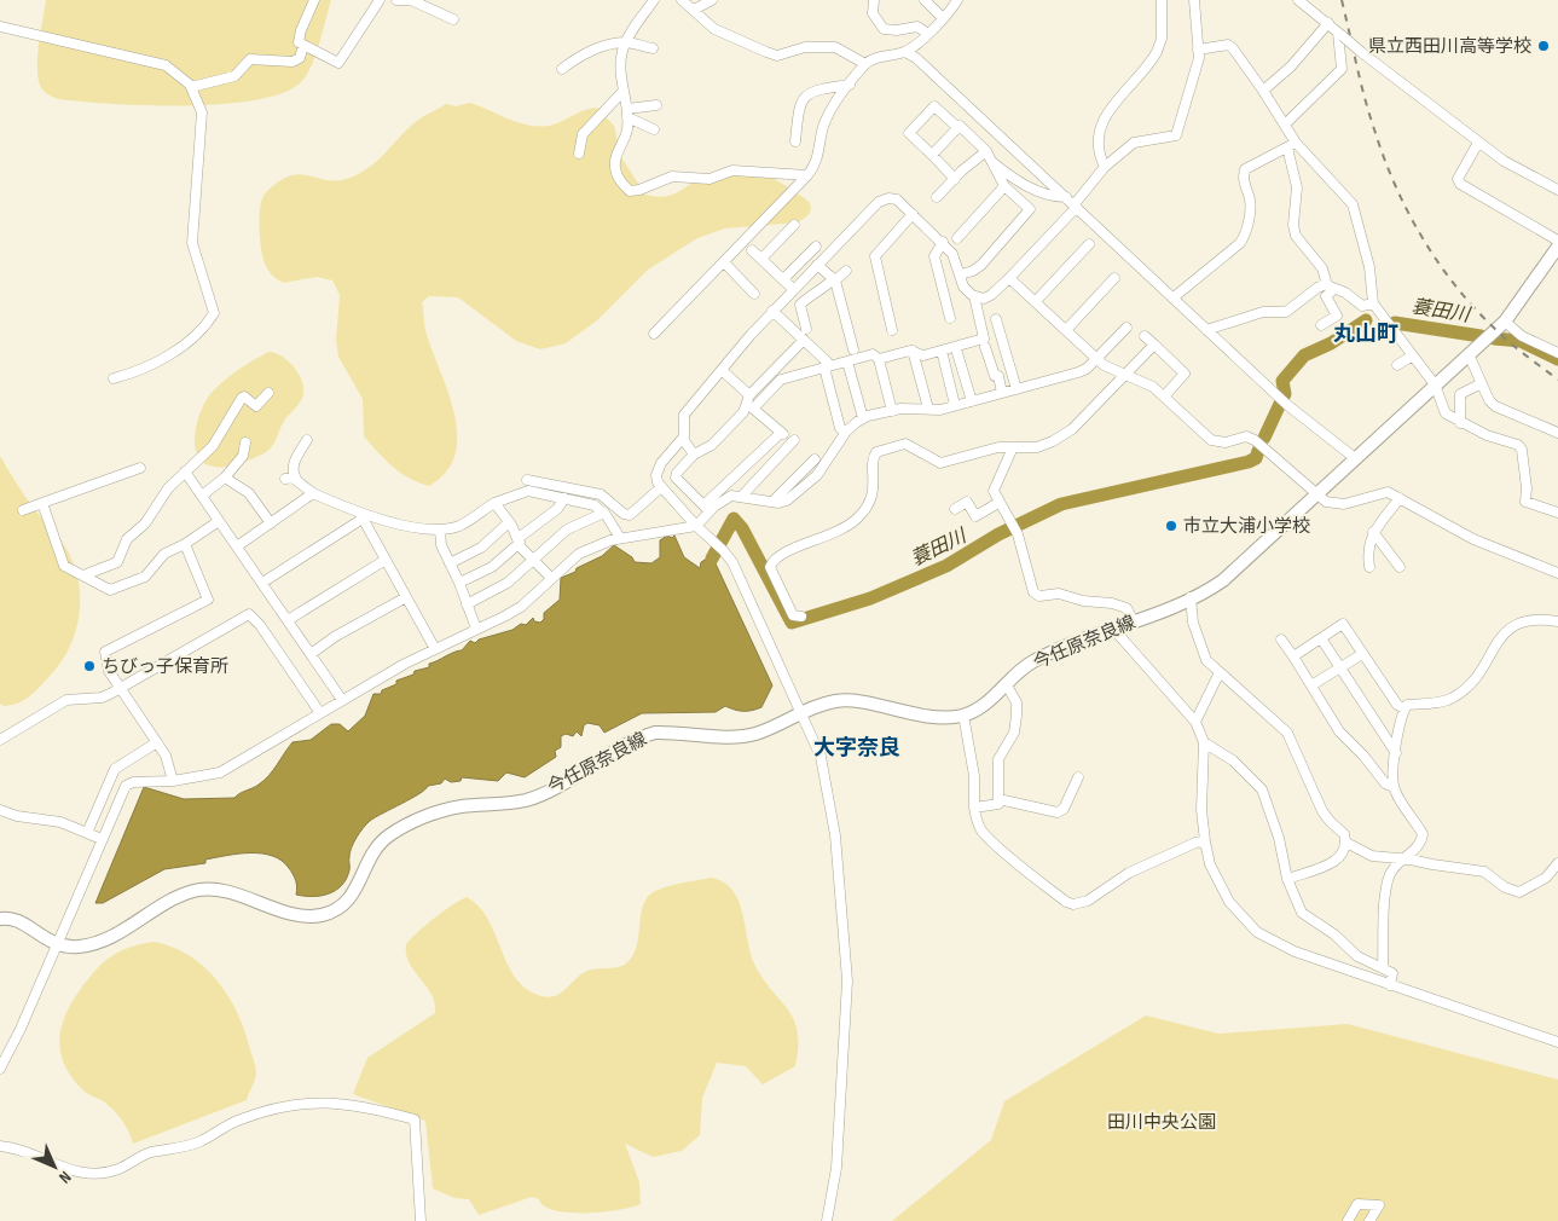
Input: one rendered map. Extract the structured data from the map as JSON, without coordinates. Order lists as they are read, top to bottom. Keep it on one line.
{"streets":{"main road":["今任原奈良線"]},"districts":["丸山町","大字奈良"],"water":["蓑田川"],"parks":["田川中央公園"],"places":["県立西田川高等学校","市立大浦小学校","ちびっ子保育所"],"north":"bottom right"}
